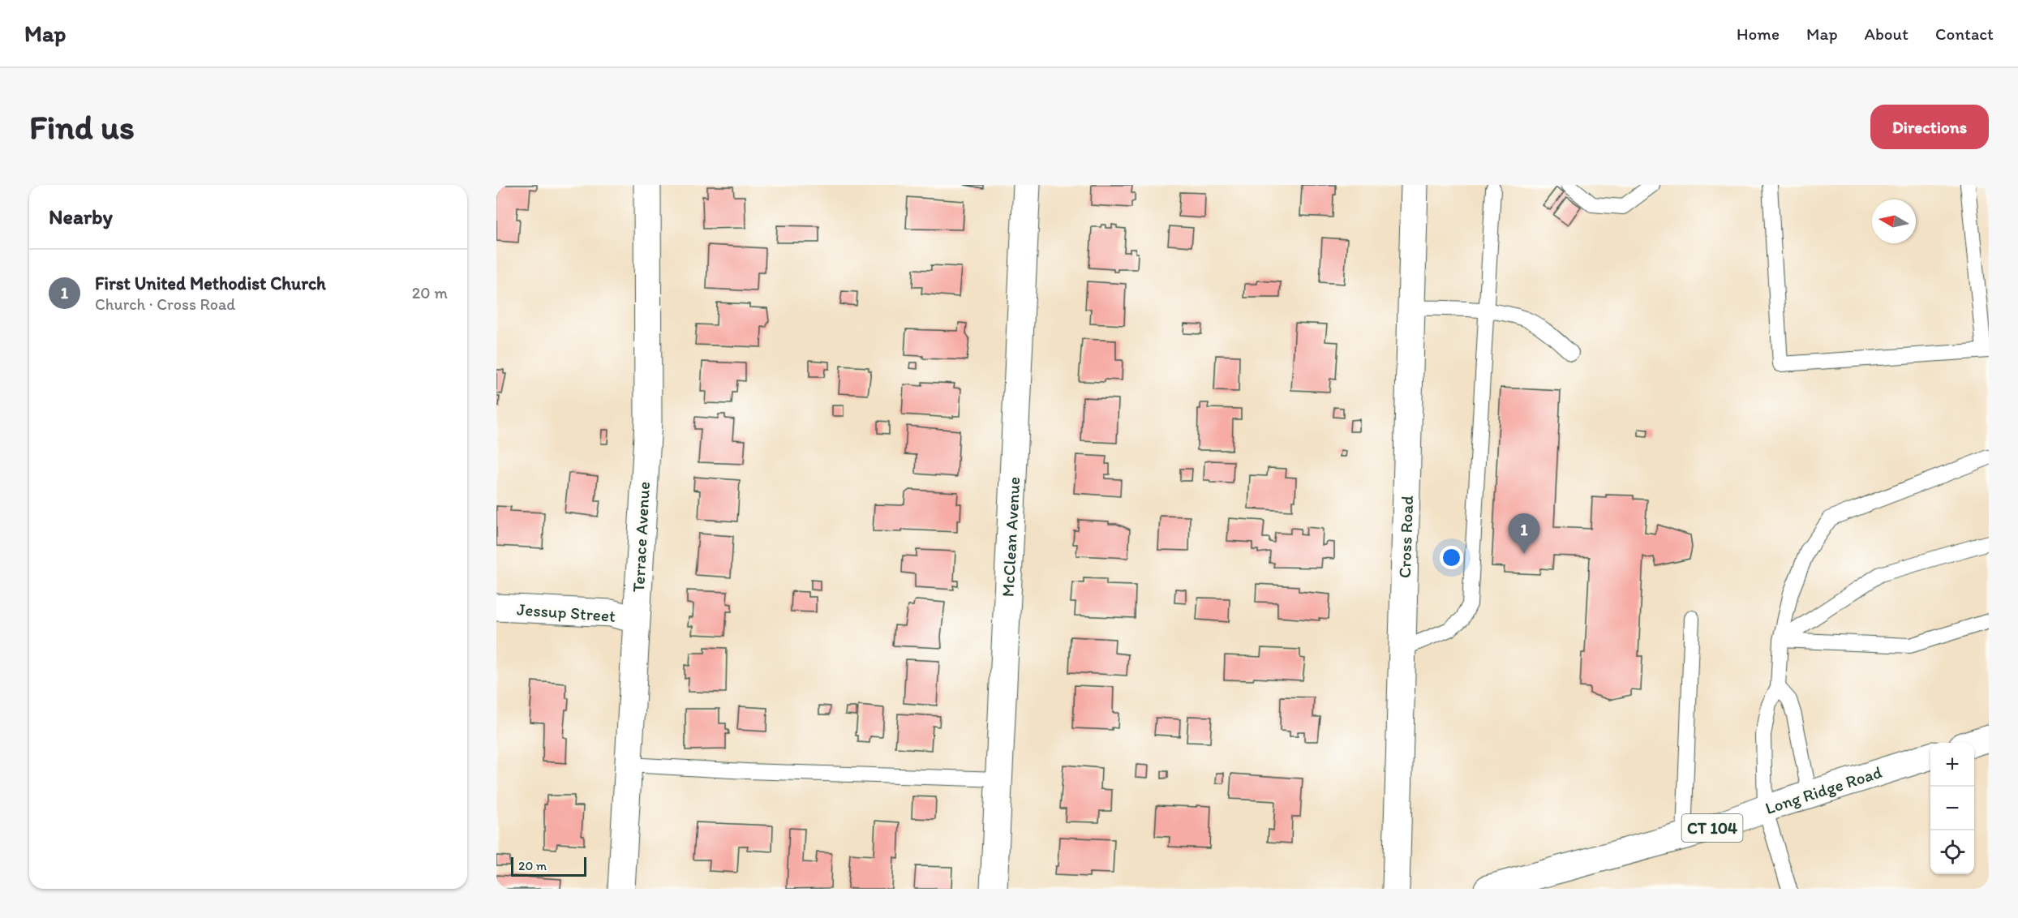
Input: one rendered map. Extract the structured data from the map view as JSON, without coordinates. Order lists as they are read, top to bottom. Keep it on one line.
{"streets":{"street":["Terrace Avenue","McClean Avenue","Cross Road","Jessup Street","Long Ridge Road","CT 104"]},"crossings":[["Terrace Avenue","Jessup Street"]],"scale_bar":"20 m","north":"left","page":{"header":"Map","nav":["Home","Map","About","Contact"],"buttons":"Directions","title":"Find us","heading":"Nearby","list":[{"mark":"1","name":"First United Methodist Church","note":"Church · Cross Road","value":"20 m"}],"pins":"1","map_buttons":["+","−"],"scale":"20 m"}}
